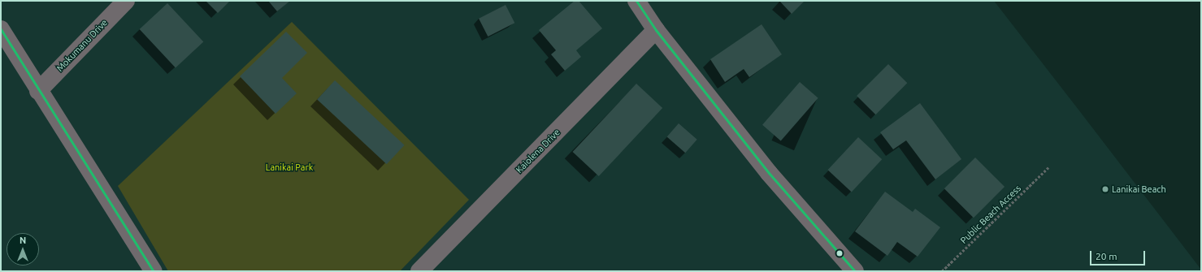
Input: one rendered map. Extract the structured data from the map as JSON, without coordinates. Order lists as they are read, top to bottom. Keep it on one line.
{"streets":{"street":["Mokumanu Drive","Kaiolena Drive"],"path":["Public Beach Access"]},"parks":["Lanikai Park"],"places":["Lanikai Beach"],"scale_bar":"20 m","north":"top"}
